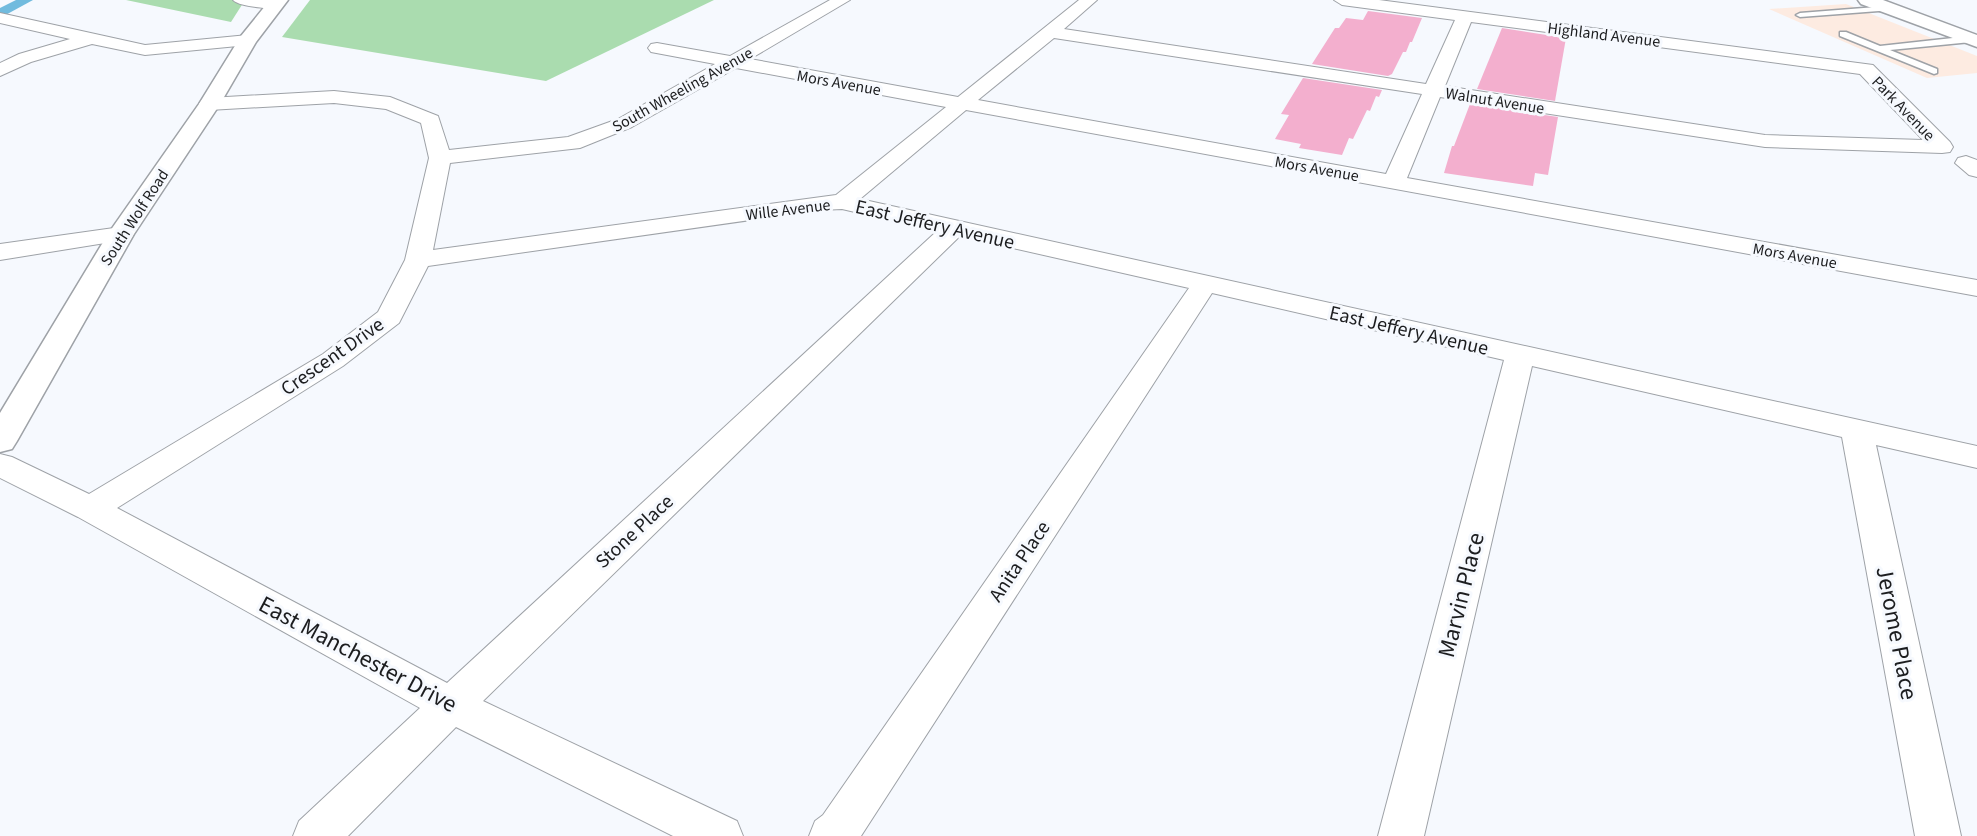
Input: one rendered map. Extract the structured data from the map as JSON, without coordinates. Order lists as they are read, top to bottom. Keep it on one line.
{"streets":{"main road":["South Wolf Road"],"street":["Highland Avenue","Mors Avenue","South Wheeling Avenue","Walnut Avenue","Park Avenue","Wille Avenue","East Jeffery Avenue","Crescent Drive","Stone Place","Anita Place","Marvin Place","Jerome Place","East Manchester Drive"]},"crossings":[["Highland Avenue","Park Avenue"],["Mors Avenue","South Wheeling Avenue"],["Mors Avenue","Wille Avenue"],["South Wheeling Avenue","Crescent Drive"],["Walnut Avenue","Park Avenue"],["Walnut Avenue","Wille Avenue"],["Wille Avenue","East Jeffery Avenue"],["Wille Avenue","Crescent Drive"],["South Wolf Road","Crescent Drive"],["East Jeffery Avenue","Stone Place"],["East Jeffery Avenue","Anita Place"],["East Jeffery Avenue","Marvin Place"],["East Jeffery Avenue","Jerome Place"],["Crescent Drive","East Manchester Drive"],["Stone Place","East Manchester Drive"]]}
